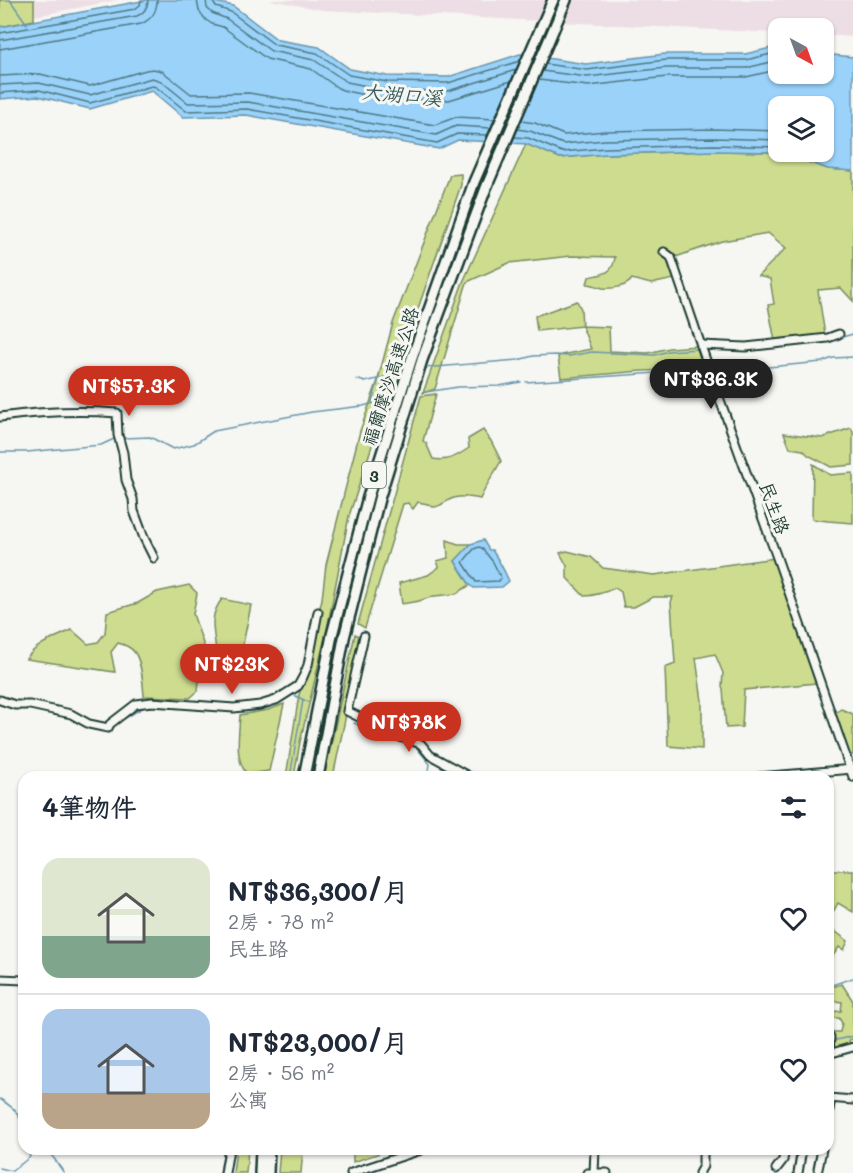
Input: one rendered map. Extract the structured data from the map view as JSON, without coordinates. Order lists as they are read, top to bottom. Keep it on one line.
{"streets":{"highway":["福爾摩沙高速公路","3"],"street":["民生路"]},"water":["大湖口溪"],"north":"bottom right","page":{"price":["NT$36.3K","NT$57.3K","NT$23K","NT$78K"],"heading":"4筆物件","list":[{"name":"NT$36,300/月","note":"2房 · 78 m² · 民生路"},{"name":"NT$23,000/月","note":"2房 · 56 m² · 公寓"}]}}
